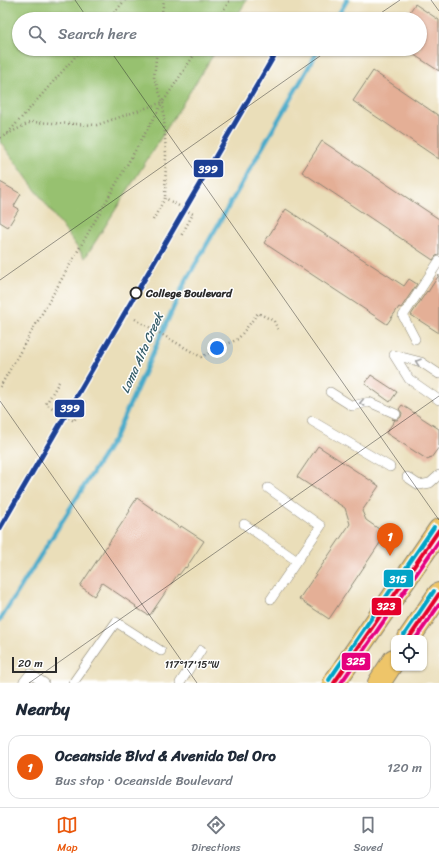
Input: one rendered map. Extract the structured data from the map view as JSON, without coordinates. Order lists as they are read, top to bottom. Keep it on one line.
{"water":["Loma Alta Creek"],"places":["College Boulevard"],"lines":["transit line 399","transit line 315","transit line 323","transit line 325"],"scale_bar":"20 m","page":{"search":"Search here","pins":"1","scale":"20 m","heading":"Nearby","list":[{"mark":"1","name":"Oceanside Blvd & Avenida Del Oro","note":"Bus stop · Oceanside Boulevard","value":"120 m"}],"nav":["Map","Directions","Saved"]},"coordinates":["117°17'15\"W"]}
